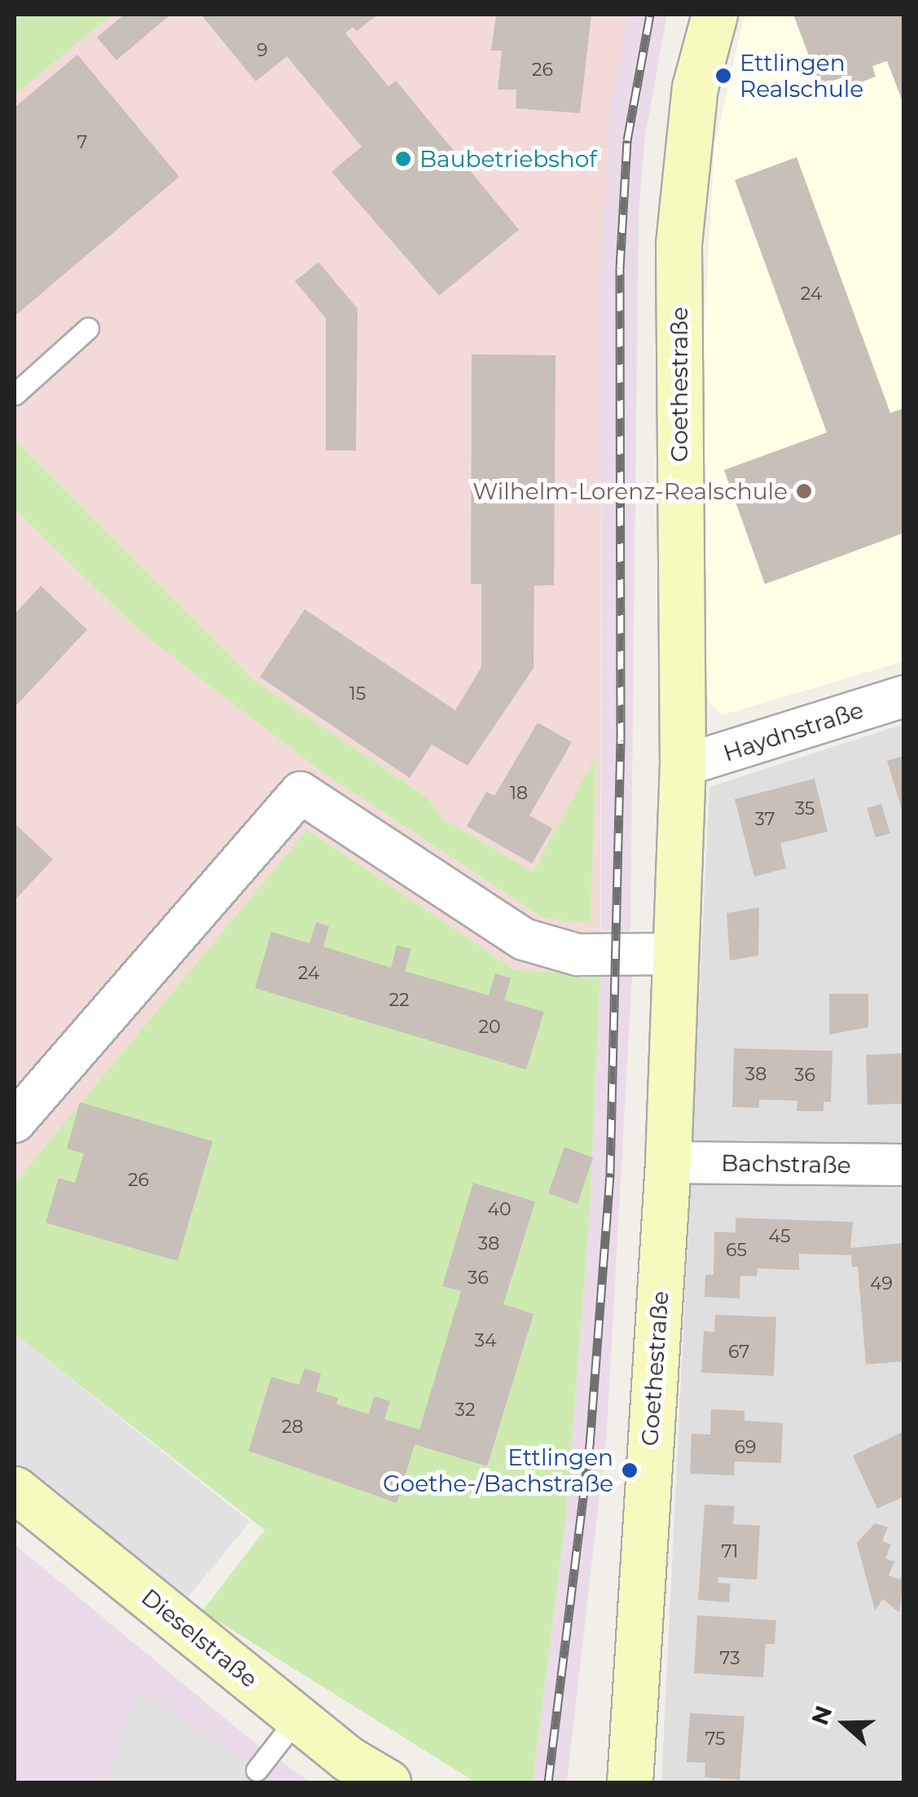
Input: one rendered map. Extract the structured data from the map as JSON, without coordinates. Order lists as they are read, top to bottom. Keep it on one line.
{"streets":{"street":["Goethestraße","Haydnstraße","Bachstraße","Dieselstraße"]},"crossings":[["Goethestraße","Haydnstraße"],["Goethestraße","Bachstraße"]],"places":["Ettlingen Realschule","Baubetriebshof","Wilhelm-Lorenz-Realschule","Ettlingen Goethe-/Bachstraße"],"house_numbers":["9","26","7","24","15","18","35","37","24","22","20","38","36","26","40","45","38","65","36","49","34","67","32","28","69","71","73","75"],"north":"left"}
